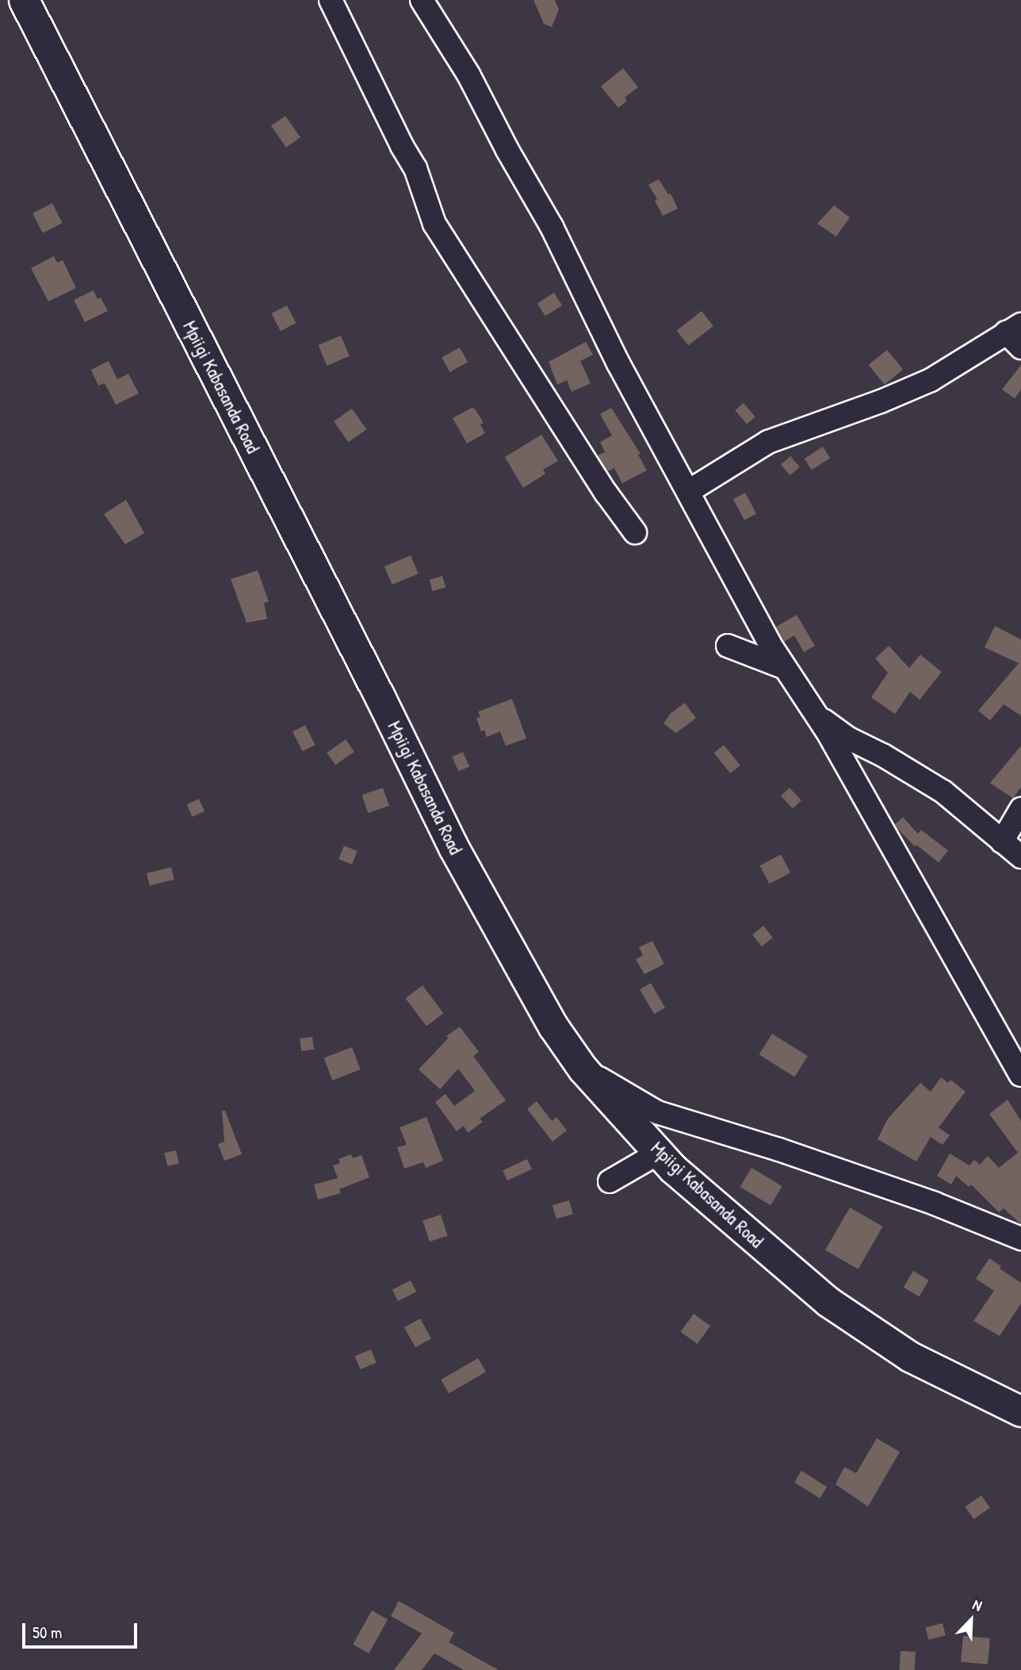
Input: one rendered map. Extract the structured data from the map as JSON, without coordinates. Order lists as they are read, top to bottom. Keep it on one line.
{"streets":{"main road":["Mpiigi Kabasanda Road"]},"scale_bar":"50 m","north":"top right"}
